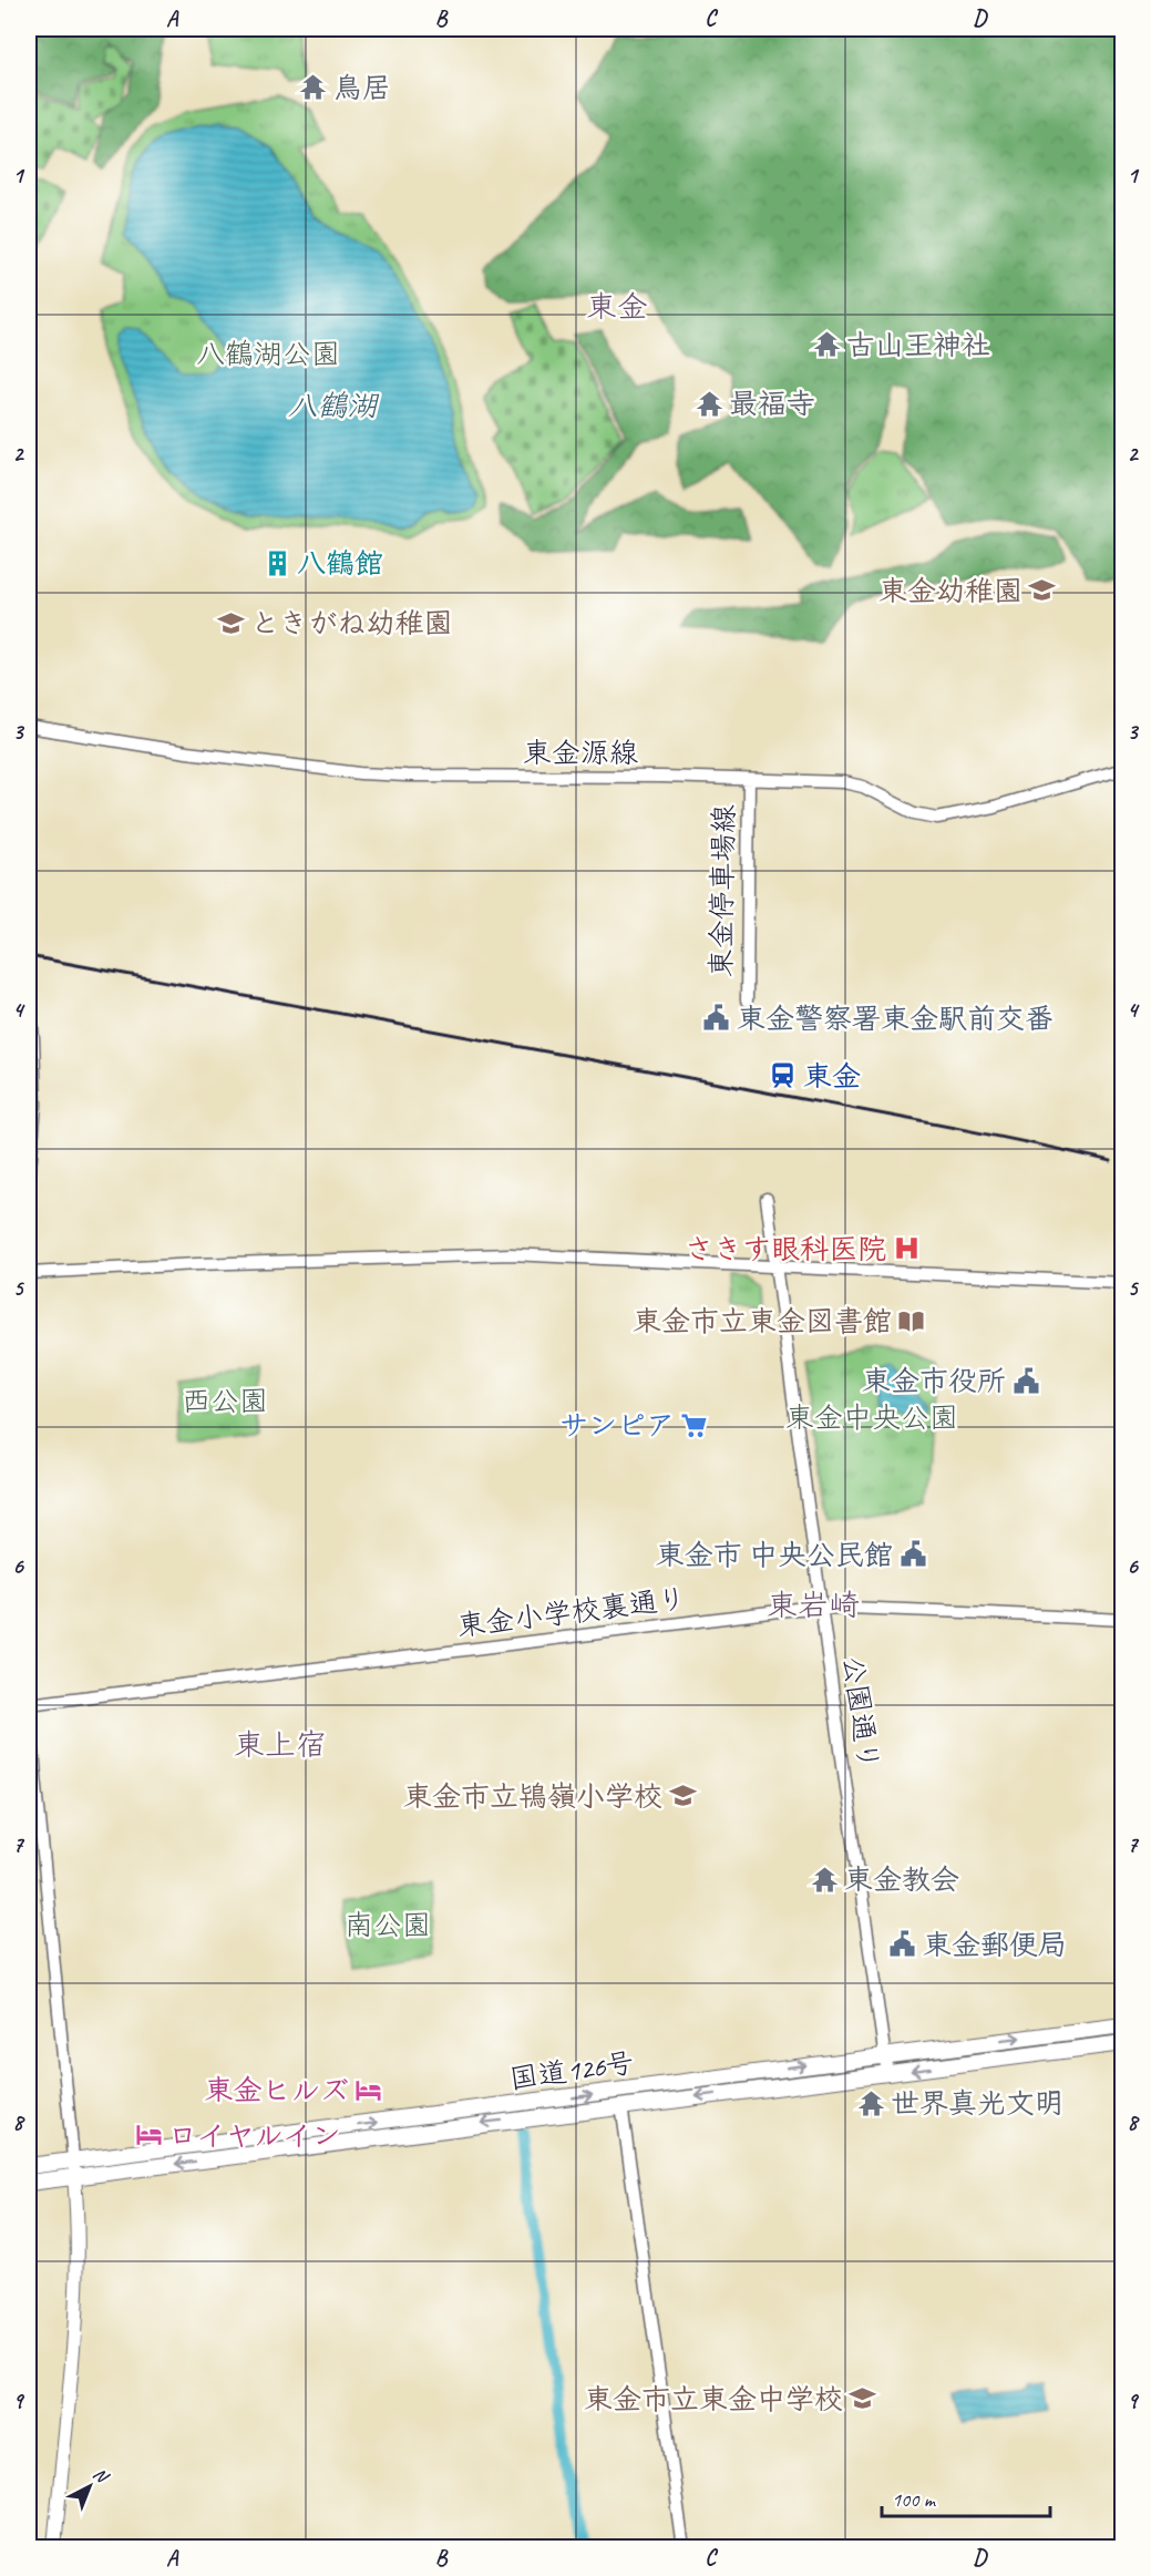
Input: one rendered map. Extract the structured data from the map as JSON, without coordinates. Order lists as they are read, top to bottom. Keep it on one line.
{"streets":{"highway":["国道126号"],"street":["東金源線","東金停車場線","東金小学校裏通り","公園通り"]},"crossings":[["東金源線","東金停車場線"],["東金小学校裏通り","公園通り"],["公園通り","国道126号"]],"districts":["東金","東岩崎","東上宿"],"water":["八鶴湖"],"parks":["八鶴湖公園","西公園","東金中央公園","南公園"],"places":{"temple":["鳥居","古山王神社","最福寺","東金教会","世界真光文明"],"building":["八鶴館"],"school or university":["東金幼稚園","ときがね幼稚園","東金市立鴇嶺小学校","東金市立東金中学校"],"public building":["東金警察署東金駅前交番","東金市役所","東金市 中央公民館","東金郵便局"],"station":["東金"],"hospital":["さきす眼科医院"],"library":["東金市立東金図書館"],"supermarket":["サンピア"],"hotel":["東金ヒルズ","ロイヤルイン"]},"scale_bar":"100 m","north":"top right","grid":{"columns":["A","B","C","D"],"rows":["1","2","3","4","5","6","7","8","9"]}}
